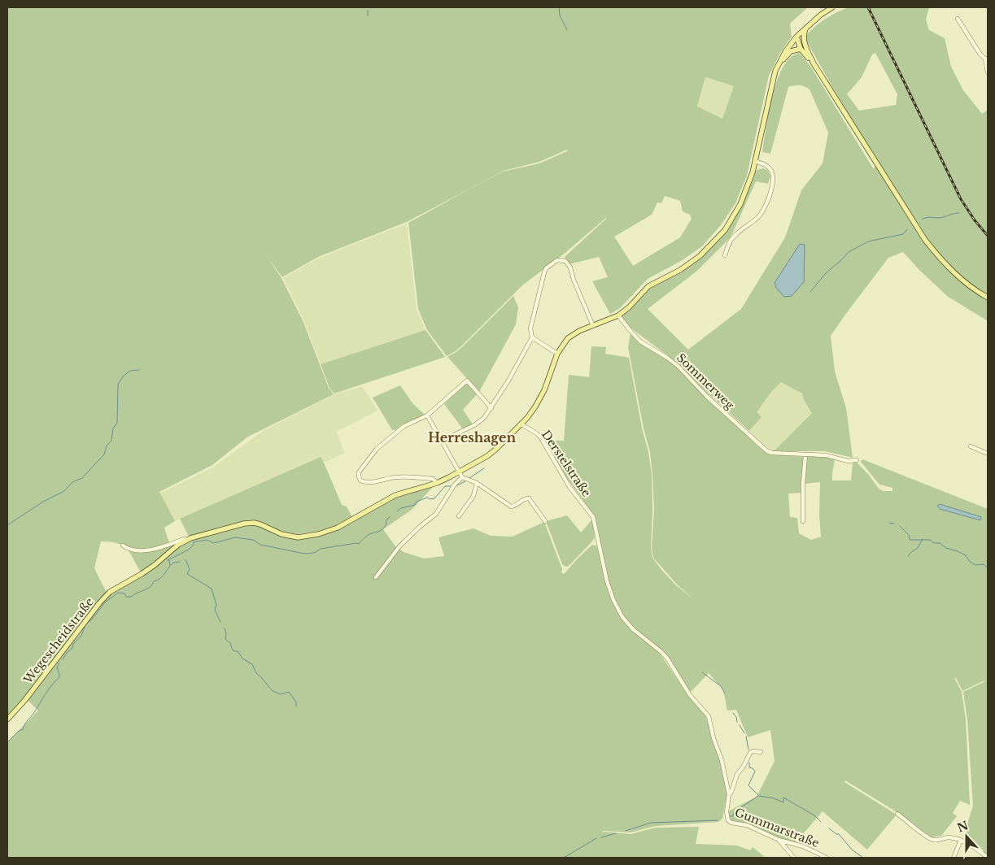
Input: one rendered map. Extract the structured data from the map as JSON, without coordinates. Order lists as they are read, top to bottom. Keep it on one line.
{"streets":{"main road":["Wegescheidstraße"],"street":["Sommerweg","Derstelstraße","Gummarstraße"]},"crossings":[["Sommerweg","Wegescheidstraße"],["Derstelstraße","Wegescheidstraße"],["Derstelstraße","Gummarstraße"]],"districts":["Herreshagen"],"north":"top"}
